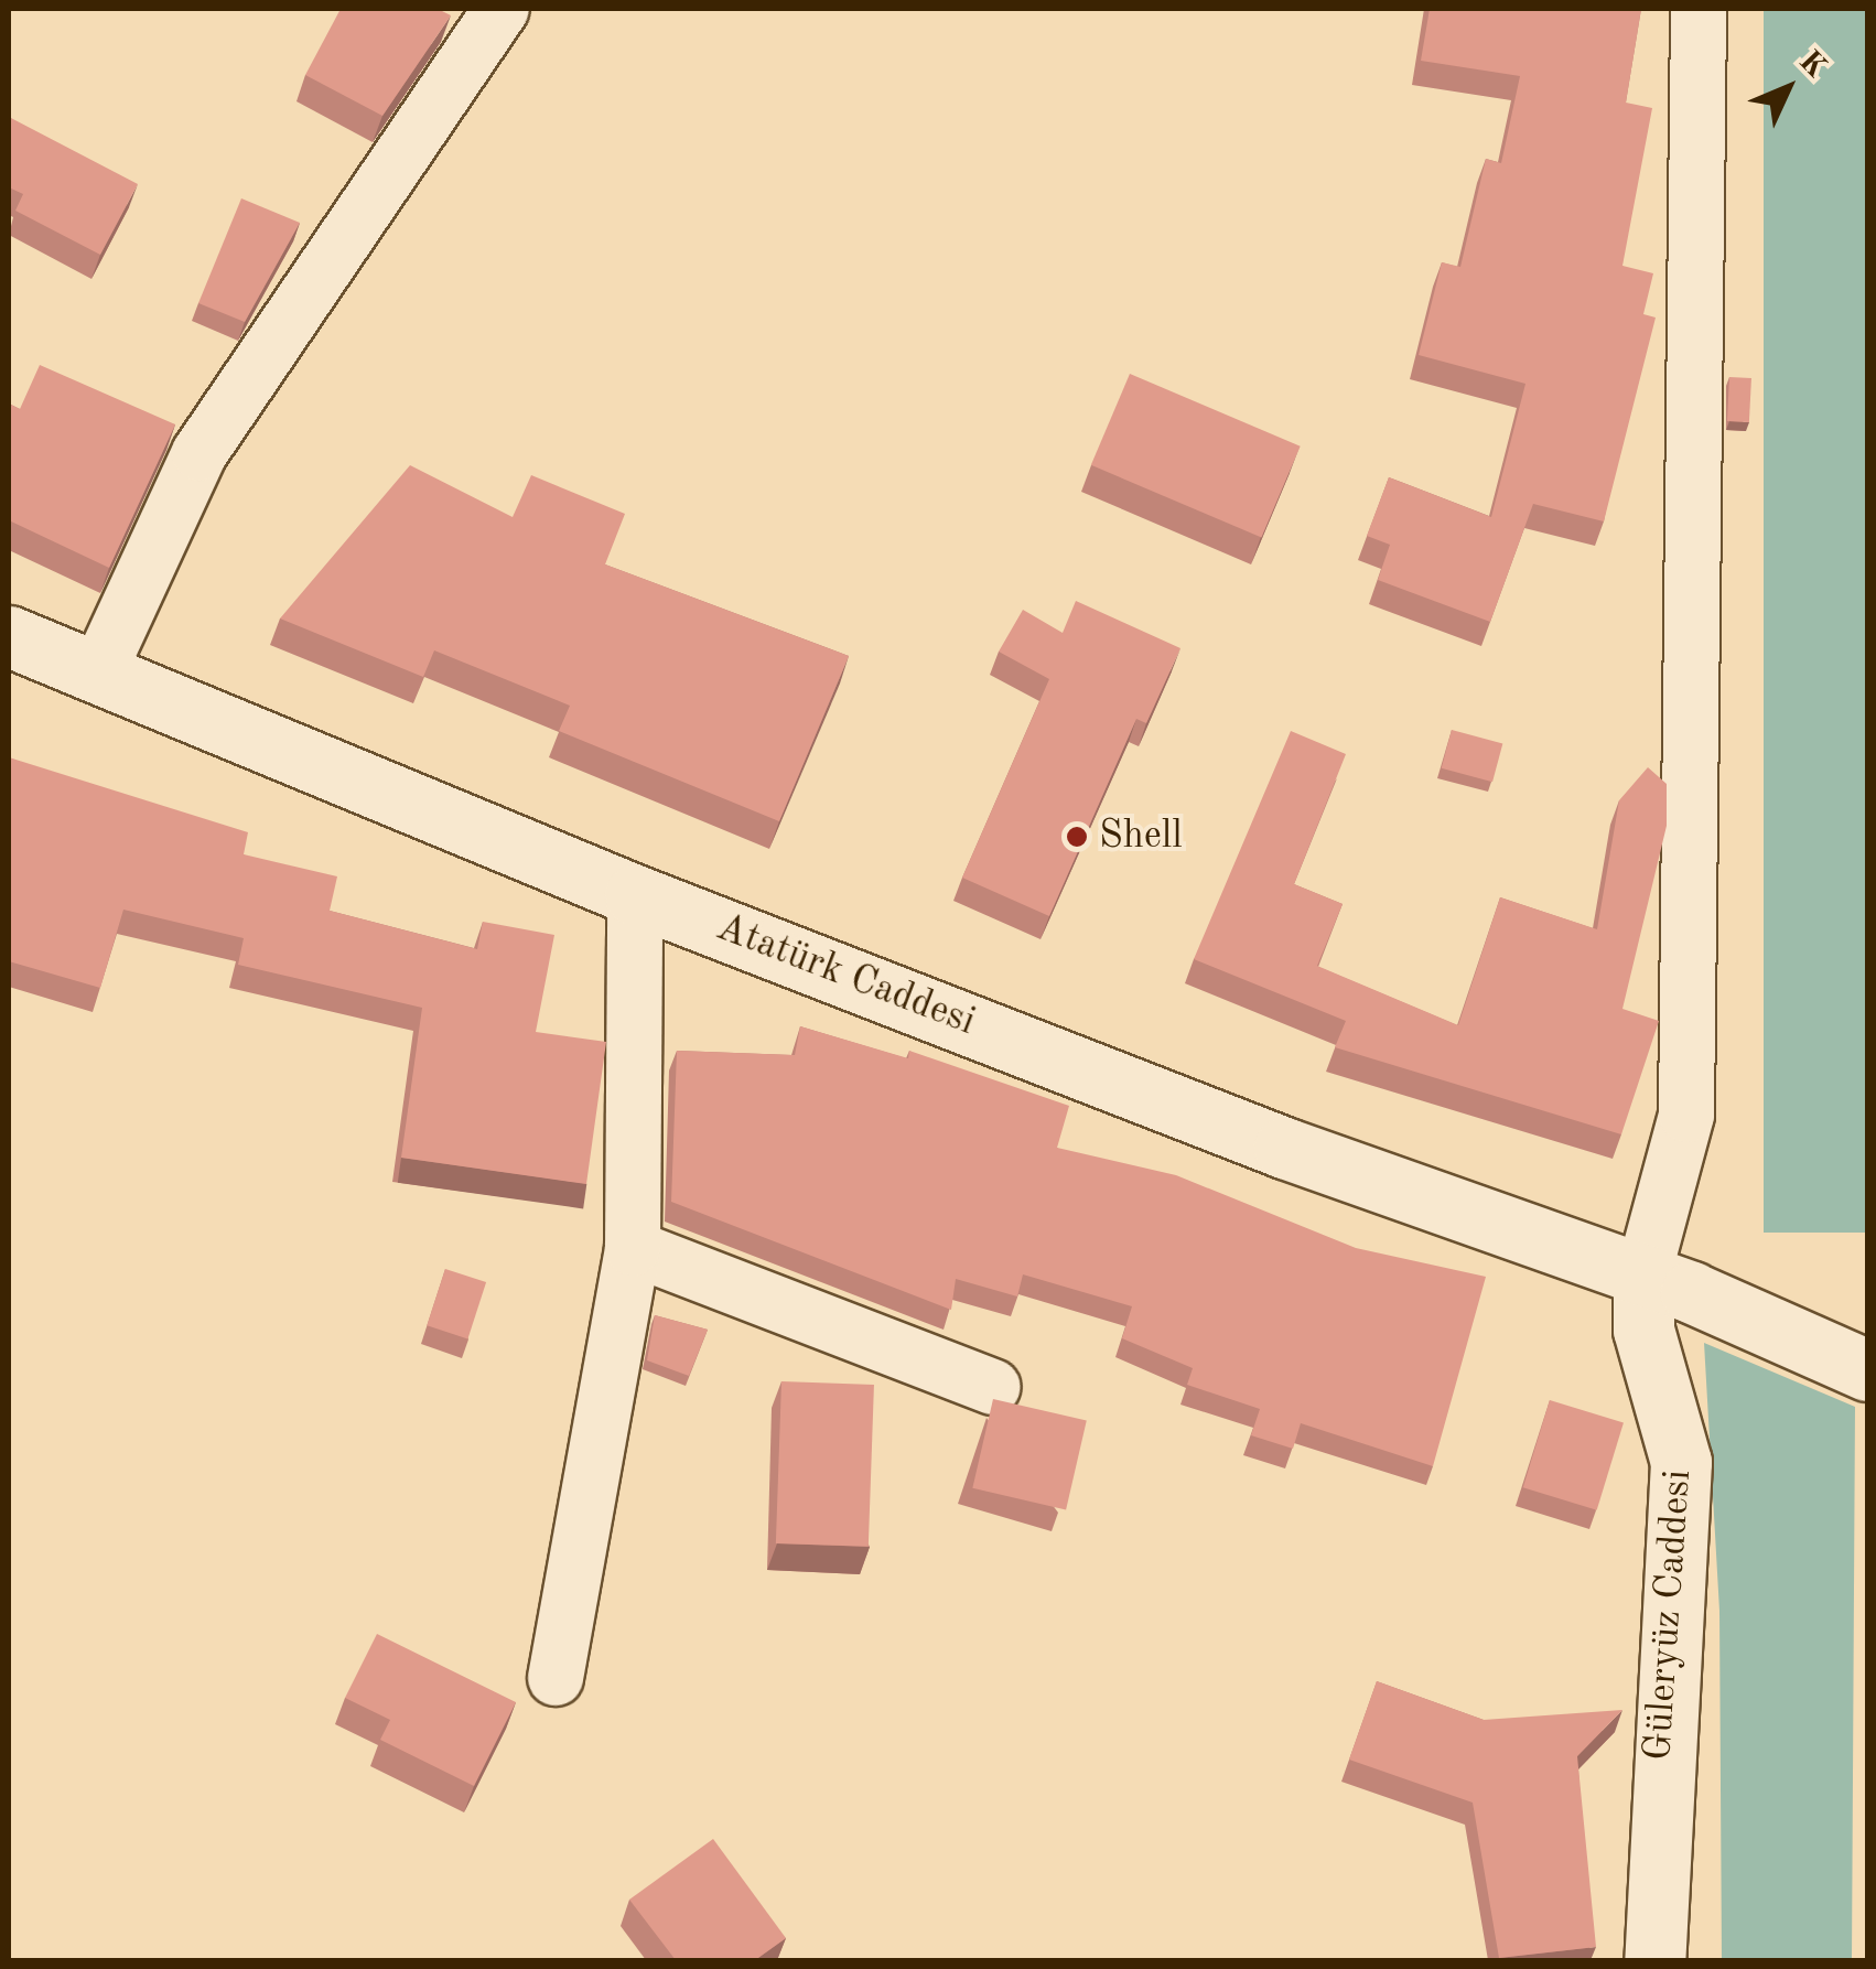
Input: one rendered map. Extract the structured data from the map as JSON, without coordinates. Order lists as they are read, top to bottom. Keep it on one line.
{"streets":{"main road":["Atatürk Caddesi","Güleryüz Caddesi"]},"crossings":[["Atatürk Caddesi","Güleryüz Caddesi"]],"places":["Shell"],"north":"top right"}
